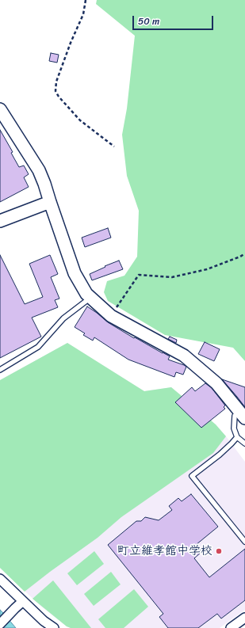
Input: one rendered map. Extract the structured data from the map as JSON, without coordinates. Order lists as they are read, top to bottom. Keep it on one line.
{"places":["町立維孝館中学校"],"scale_bar":"50 m"}
